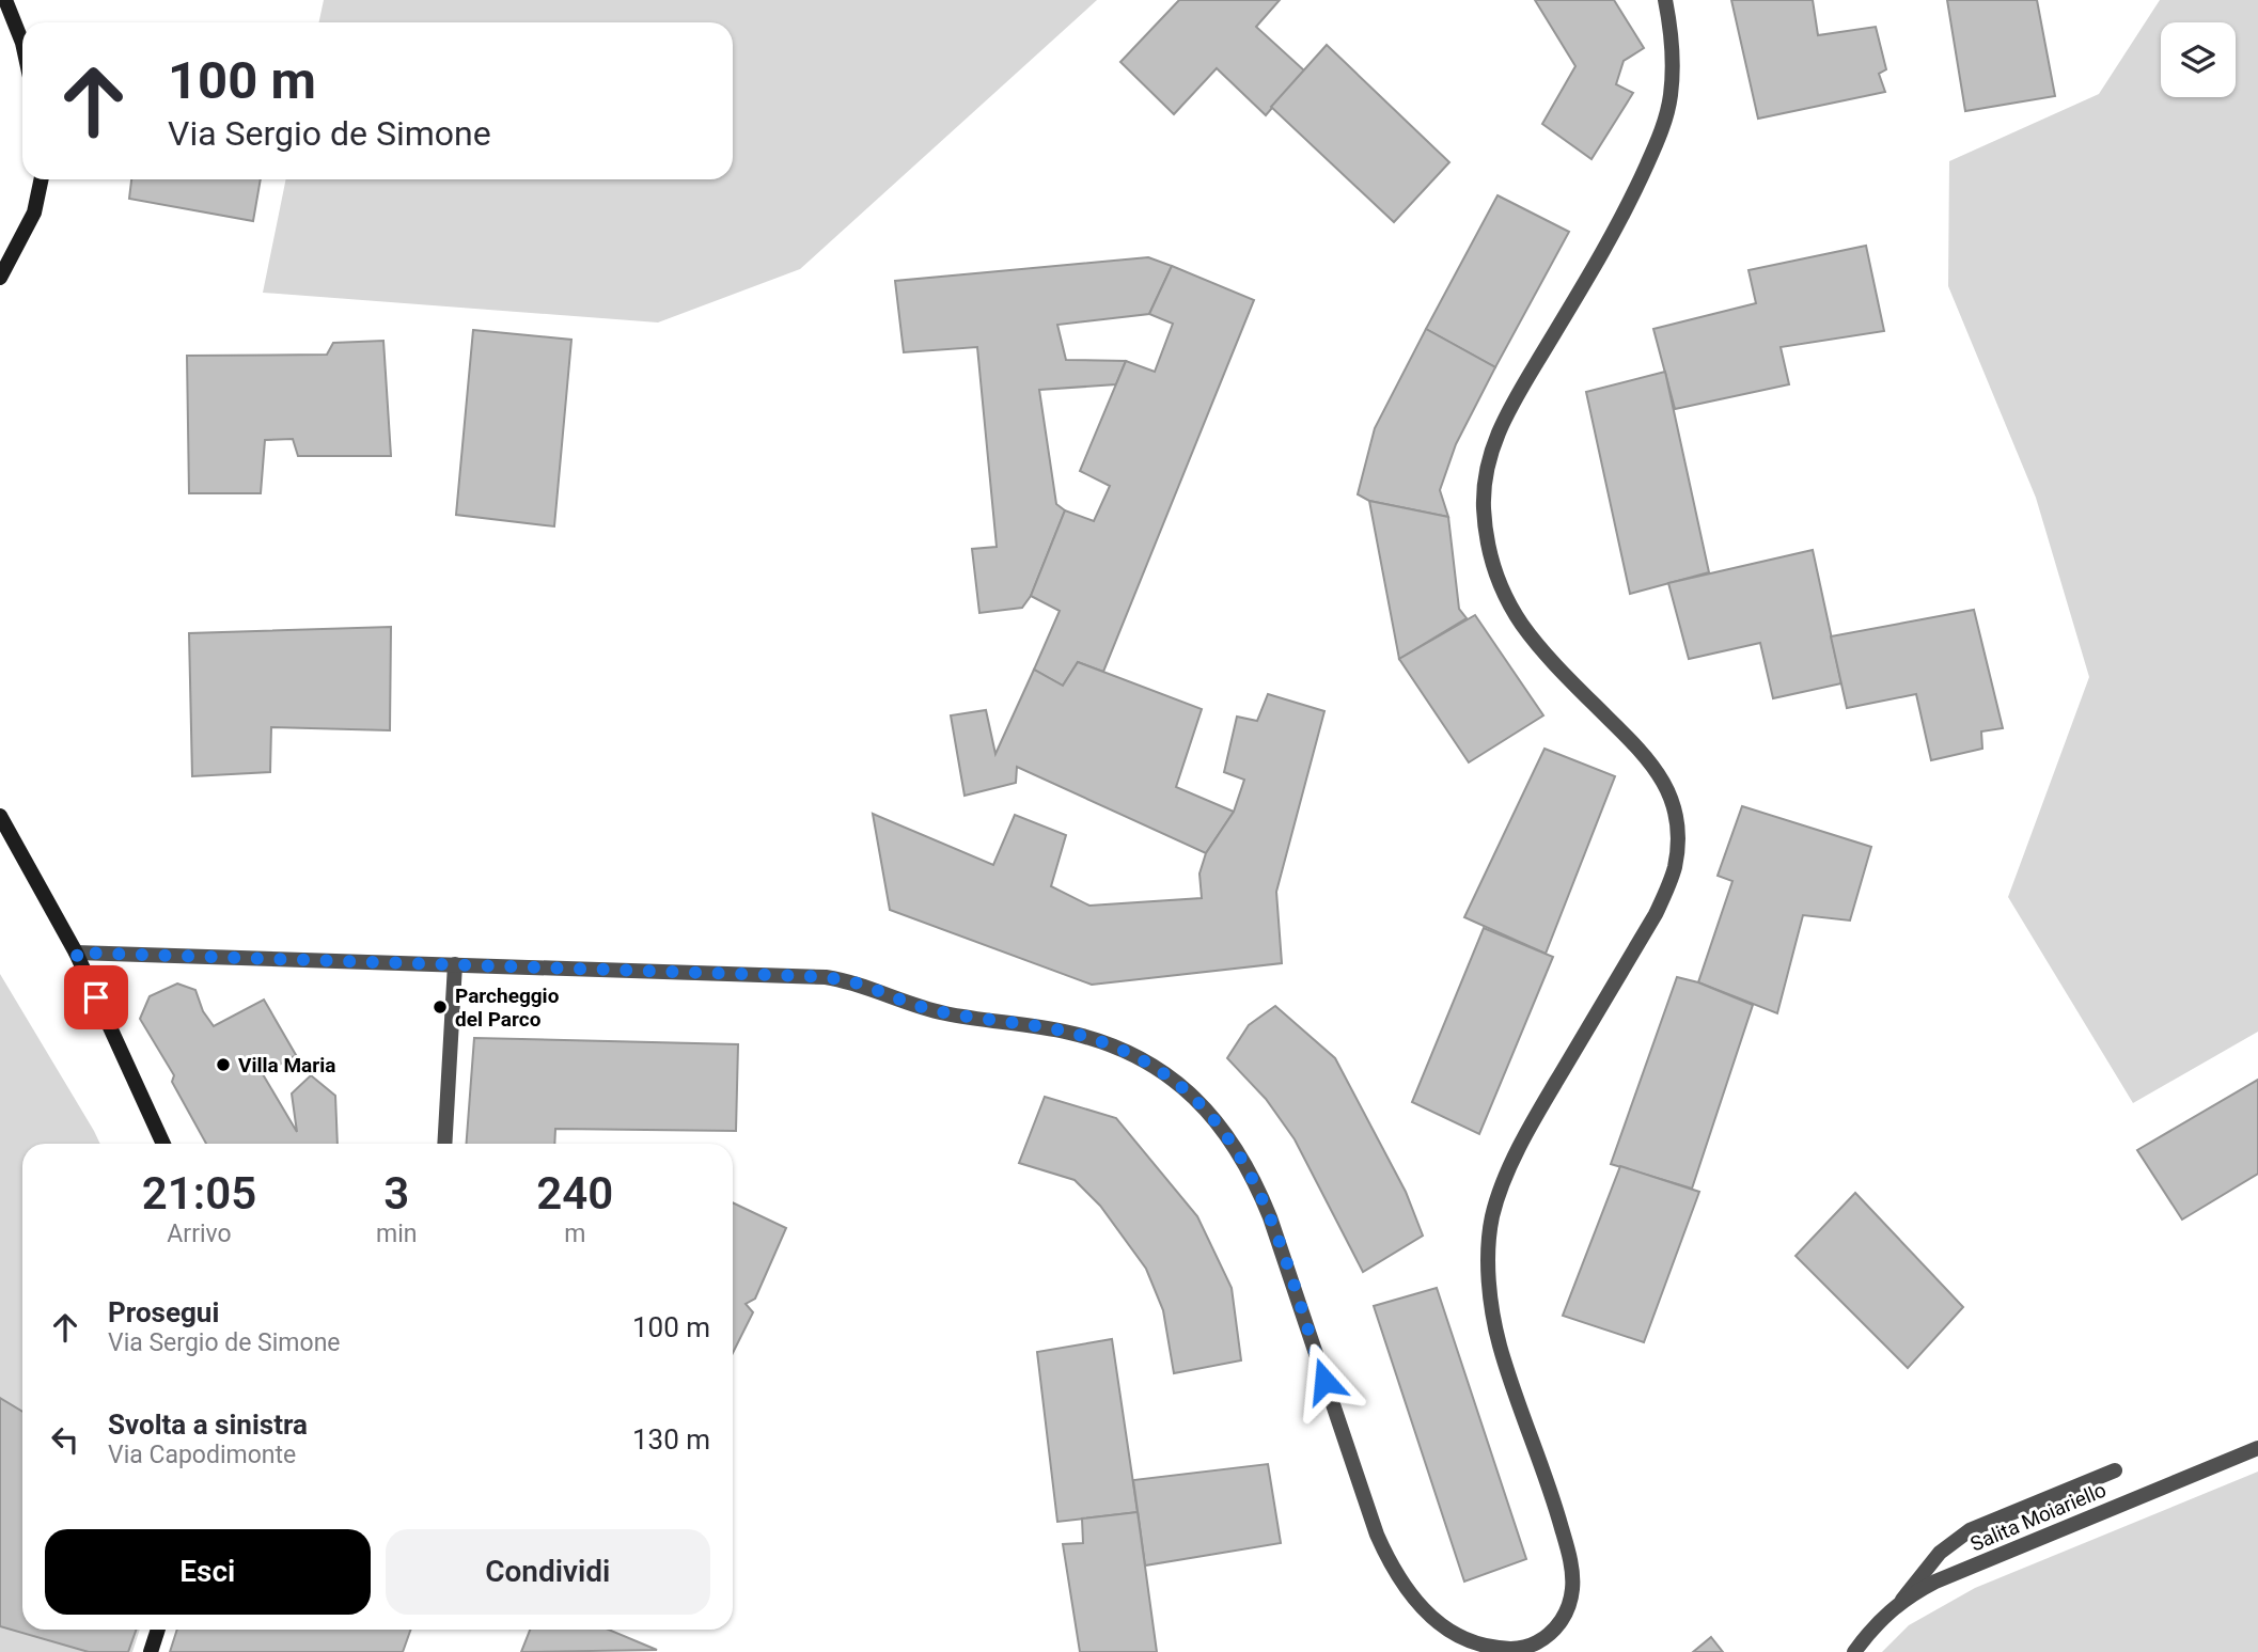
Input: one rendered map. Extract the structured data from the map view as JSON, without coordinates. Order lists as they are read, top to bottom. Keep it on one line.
{"streets":{"street":["Salita Moiariello"]},"places":["Parcheggio del Parco","Villa Maria"],"page":{"turn":["100 m","Via Sergio de Simone"],"eta":["21:05","Arrivo","3","min","240","m"],"list":[{"name":"Prosegui","note":"Via Sergio de Simone","value":"100 m"},{"name":"Svolta a sinistra","note":"Via Capodimonte","value":"130 m"}],"buttons":["Esci","Condividi"]}}
